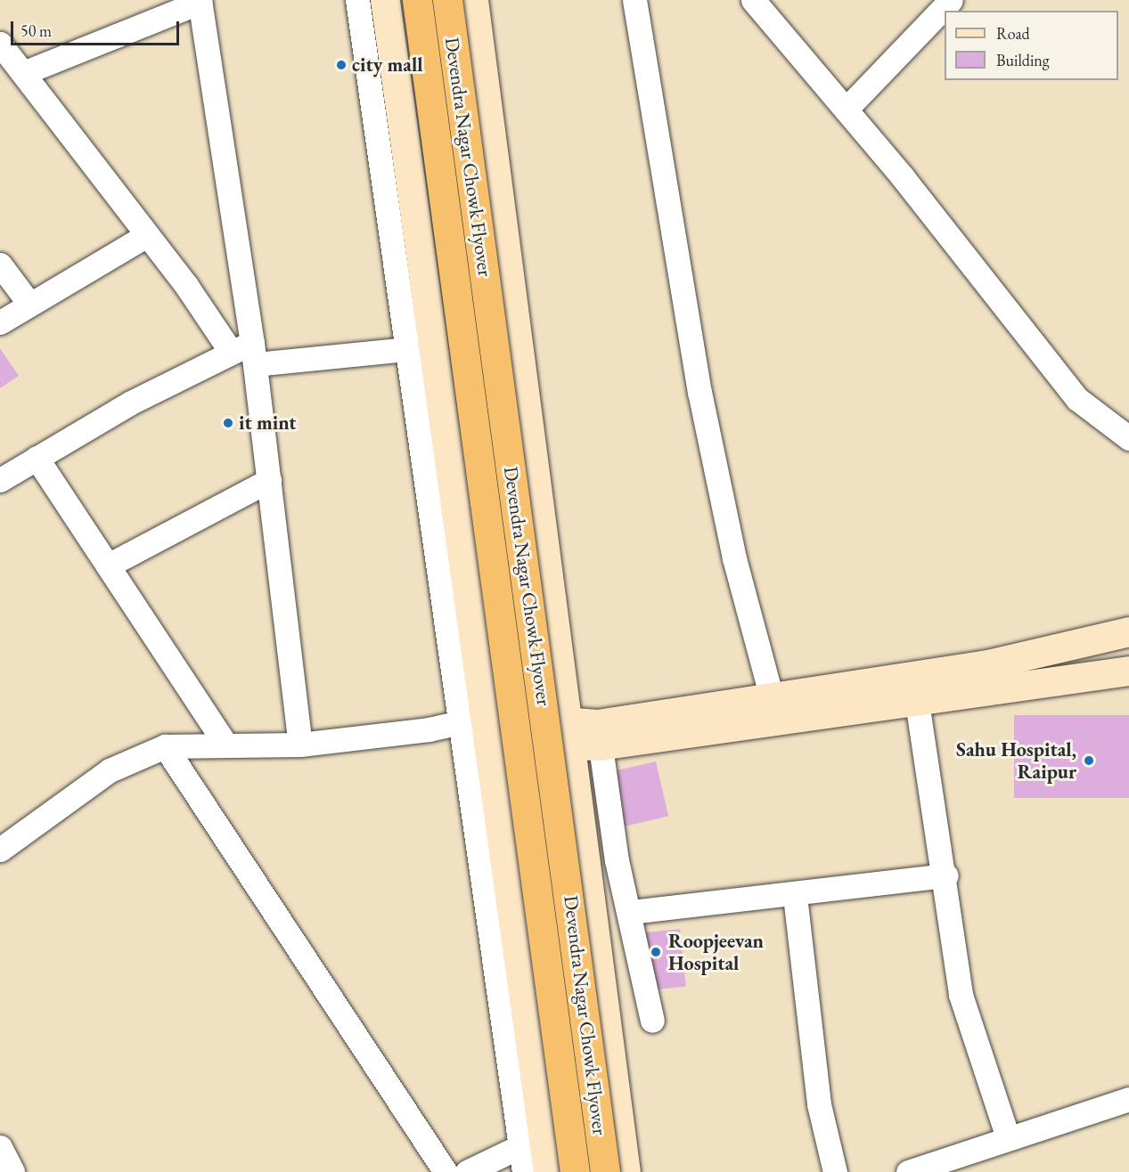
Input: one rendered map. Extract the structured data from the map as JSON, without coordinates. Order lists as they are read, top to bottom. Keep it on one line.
{"streets":{"highway":["Devendra Nagar Chowk Flyover"]},"places":["city mall","it mint","Sahu Hospital, Raipur","Roopjeevan Hospital"],"legend":["Road","Building"],"scale_bar":"50 m"}
